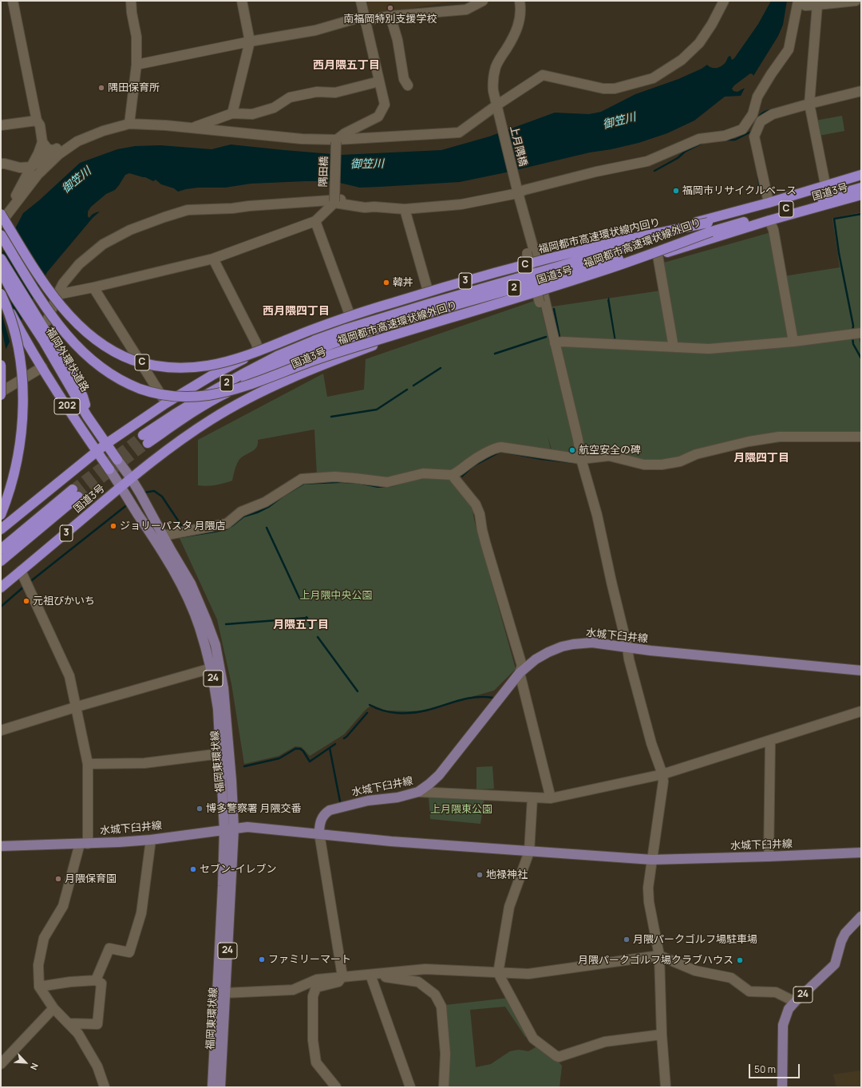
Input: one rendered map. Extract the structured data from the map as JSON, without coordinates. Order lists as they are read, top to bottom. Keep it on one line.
{"streets":{"highway":["国道3号","C","福岡都市高速環状線内回り","福岡都市高速環状線外回り","3","2","福岡外環状道路","202"],"main road":["水城下臼井線","24","福岡東環状線"],"street":["上月隅橋","隅田橋"]},"crossings":[["上月隅橋","国道3号"],["上月隅橋","水城下臼井線"],["国道3号","福岡外環状道路"],["国道3号","202"],["国道3号","福岡東環状線"],["福岡都市高速環状線内回り","福岡都市高速環状線外回り"],["福岡都市高速環状線内回り","2"],["福岡都市高速環状線外回り","2"],["福岡外環状道路","福岡東環状線"],["202","福岡東環状線"],["水城下臼井線","福岡東環状線"]],"districts":["西月隈五丁目","西月隈四丁目","月隈四丁目","月隈五丁目"],"water":["御笠川"],"parks":["上月隈中央公園","上月隈東公園"],"places":["南福岡特別支援学校","隅田保育所","福岡市リサイクルベース","韓丼","航空安全の碑","ジョリーパスタ 月隈店","元祖ぴかいち","博多警察署 月隈交番","セブン-イレブン","地禄神社","月隈保育園","月隈パークゴルフ場駐車場","ファミリーマート","月隈パークゴルフ場クラブハウス"],"scale_bar":"50 m","north":"bottom right"}
